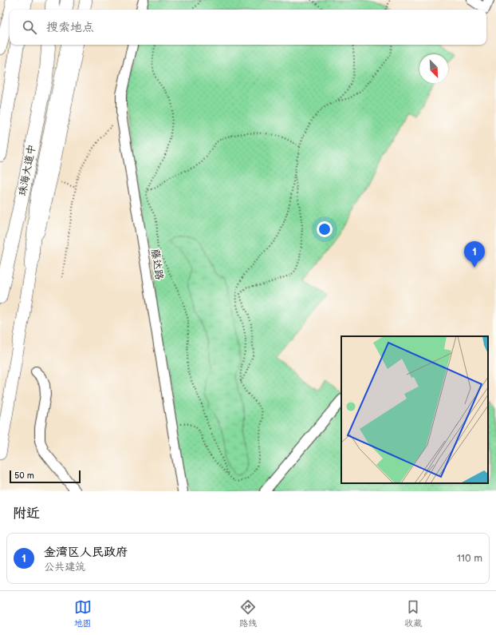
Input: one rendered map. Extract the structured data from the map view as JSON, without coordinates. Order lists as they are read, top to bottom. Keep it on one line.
{"streets":{"highway":["珠海大道中"],"street":["藤达路"]},"scale_bar":"50 m","north":"bottom right","page":{"search":"搜索地点","pins":"1","scale":"50 m","heading":"附近","list":[{"mark":"1","name":"金湾区人民政府","note":"公共建筑","value":"110 m"}],"nav":["地图","路线","收藏"]}}
